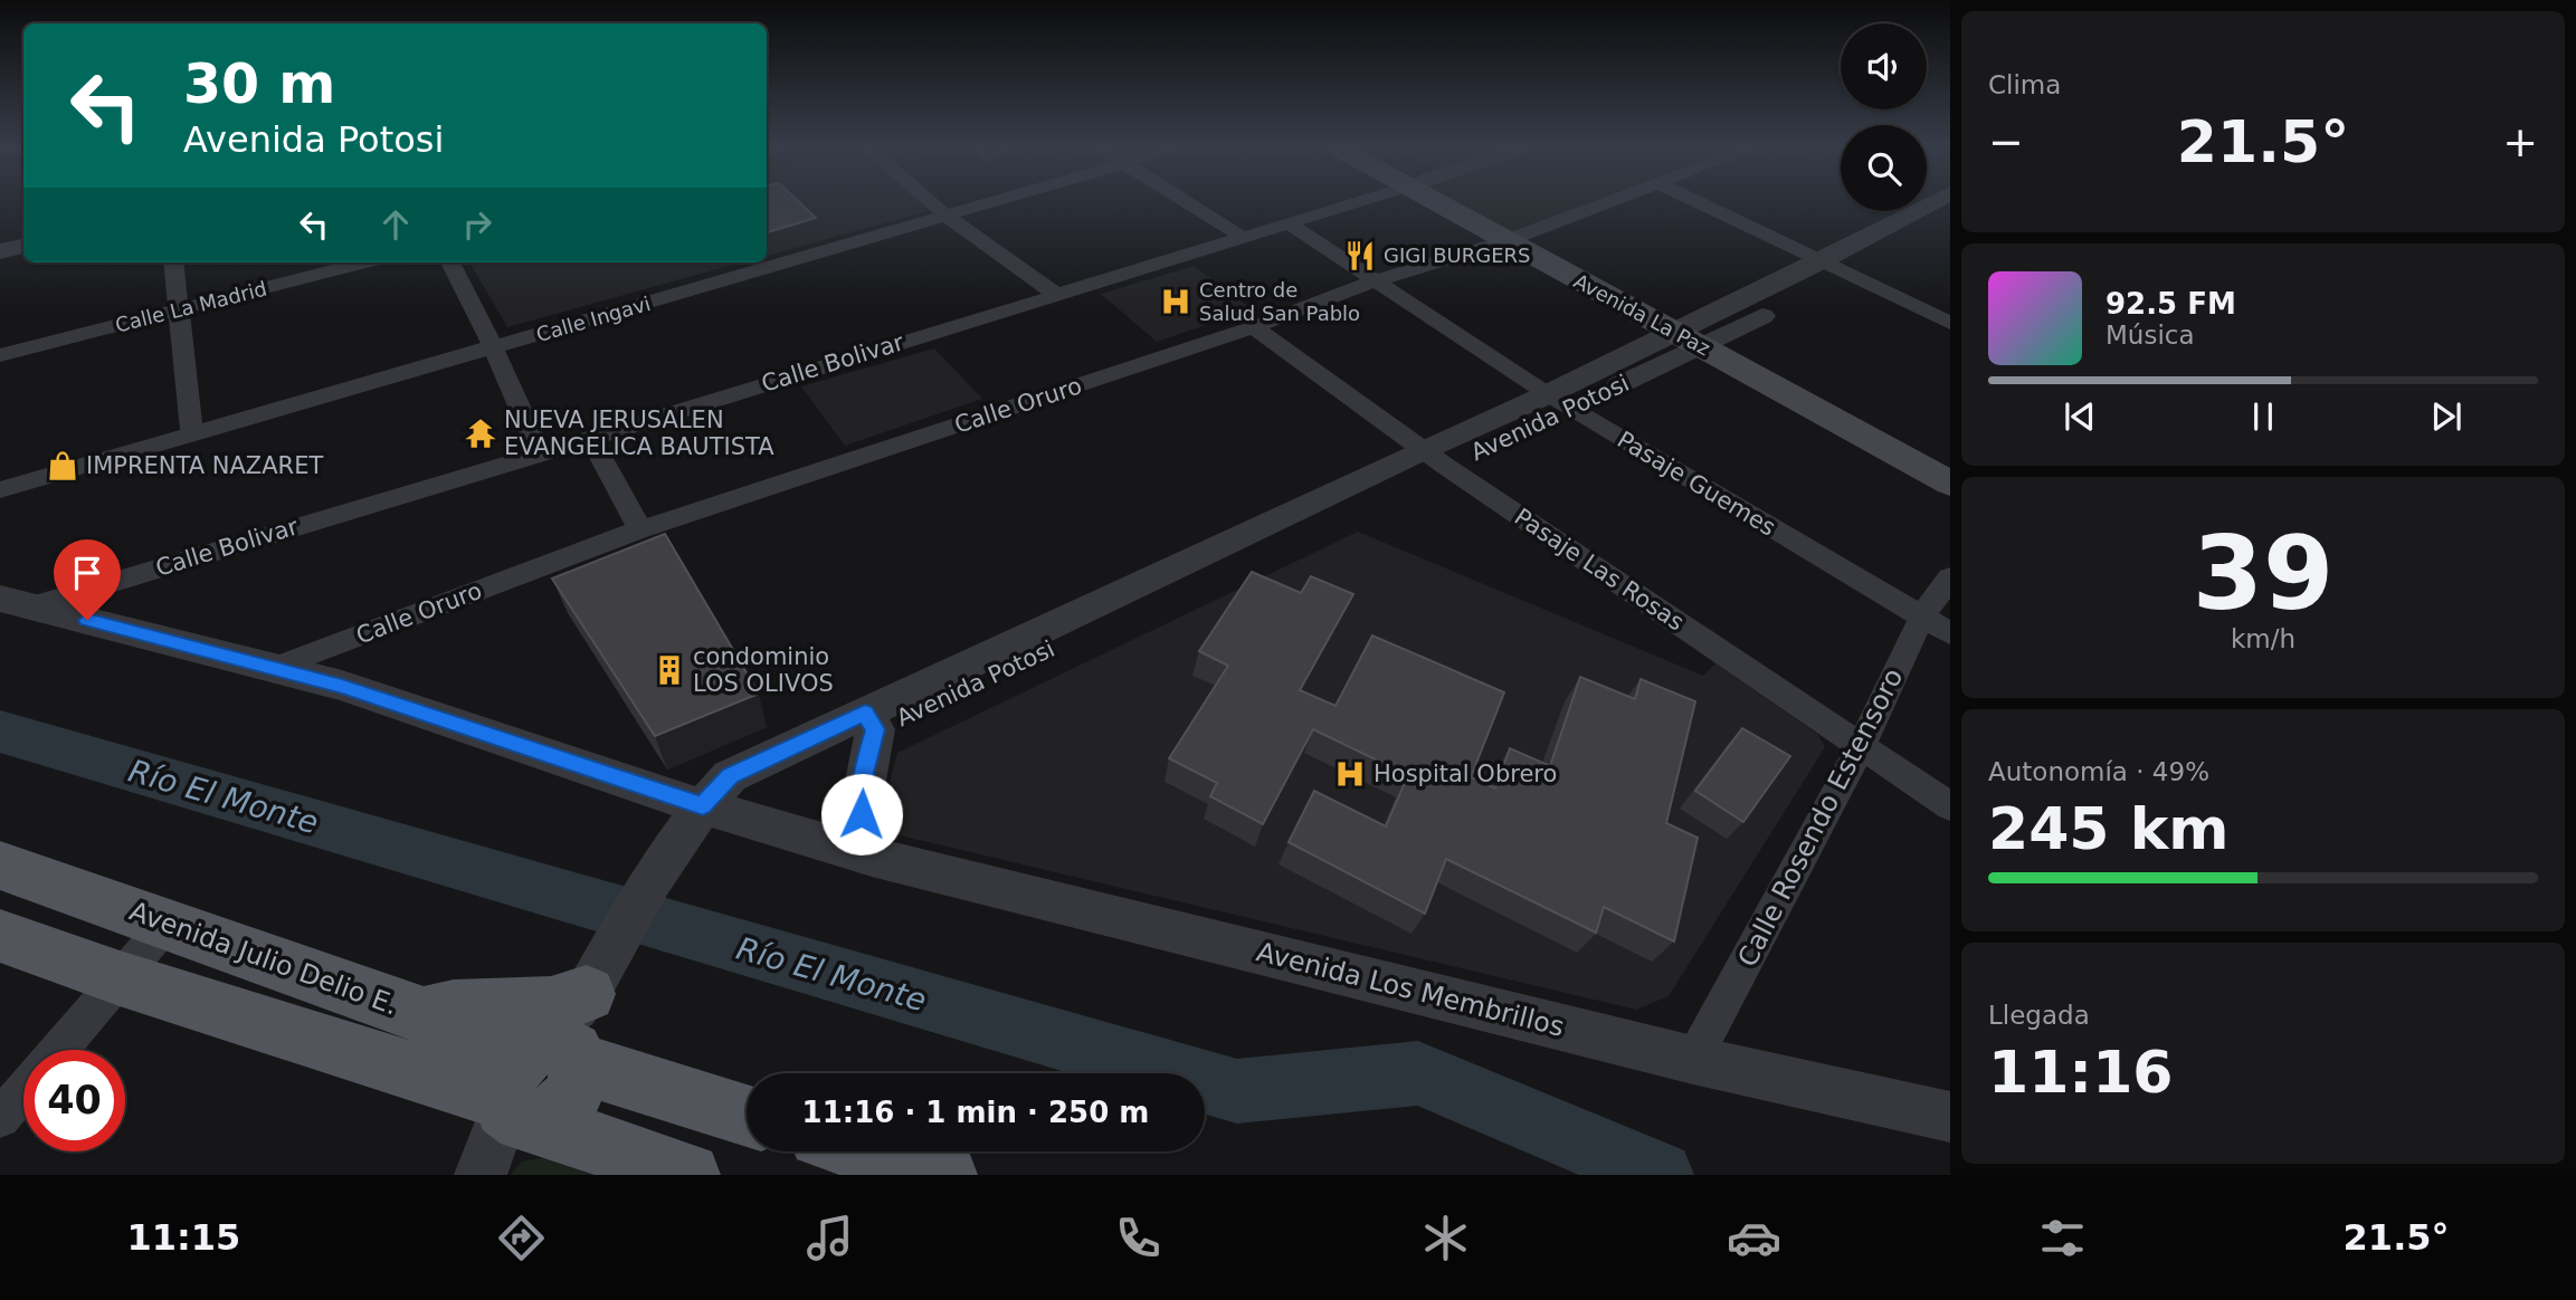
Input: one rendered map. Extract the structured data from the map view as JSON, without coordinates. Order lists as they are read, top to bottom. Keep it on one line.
{"streets":{"main road":["Avenida La Paz","Avenida Julio Delio E."],"street":["Calle La Madrid","Calle Ingavi","Calle Bolivar","Calle Oruro","Avenida Potosi","Pasaje Guemes","Pasaje Las Rosas","Calle Rosendo Estensoro","Avenida Los Membrillos"]},"crossings":[["Avenida La Paz","Calle Oruro"],["Avenida La Paz","Avenida Potosi"],["Calle Bolivar","Pasaje Guemes"],["Calle Bolivar","Avenida Los Membrillos"],["Calle Oruro","Pasaje Guemes"],["Calle Oruro","Pasaje Las Rosas"],["Calle Oruro","Avenida Los Membrillos"],["Avenida Potosi","Pasaje Guemes"],["Avenida Potosi","Pasaje Las Rosas"],["Avenida Potosi","Avenida Julio Delio E."],["Avenida Potosi","Avenida Los Membrillos"],["Pasaje Guemes","Calle Rosendo Estensoro"],["Pasaje Las Rosas","Calle Rosendo Estensoro"],["Calle Rosendo Estensoro","Avenida Los Membrillos"]],"water":["Río El Monte"],"places":{"restaurant":["GIGI BURGERS"],"hospital":["Centro de Salud San Pablo","Hospital Obrero"],"temple":["NUEVA JERUSALEN EVANGELICA BAUTISTA"],"shop":["IMPRENTA NAZARET"],"building":["condominio LOS OLIVOS"]},"page":{"tile":["Clima",["39","km/h"],["Autonomía · 49%","245 km"],["Llegada","11:16"]],"turn":["30 m","Avenida Potosi"],"heat":["−","21.5°","+"],"song":["92.5 FM","Música"],"limit":"40","trip":"11:16 · 1 min · 250 m","tabs":["11:15","21.5°"]}}
